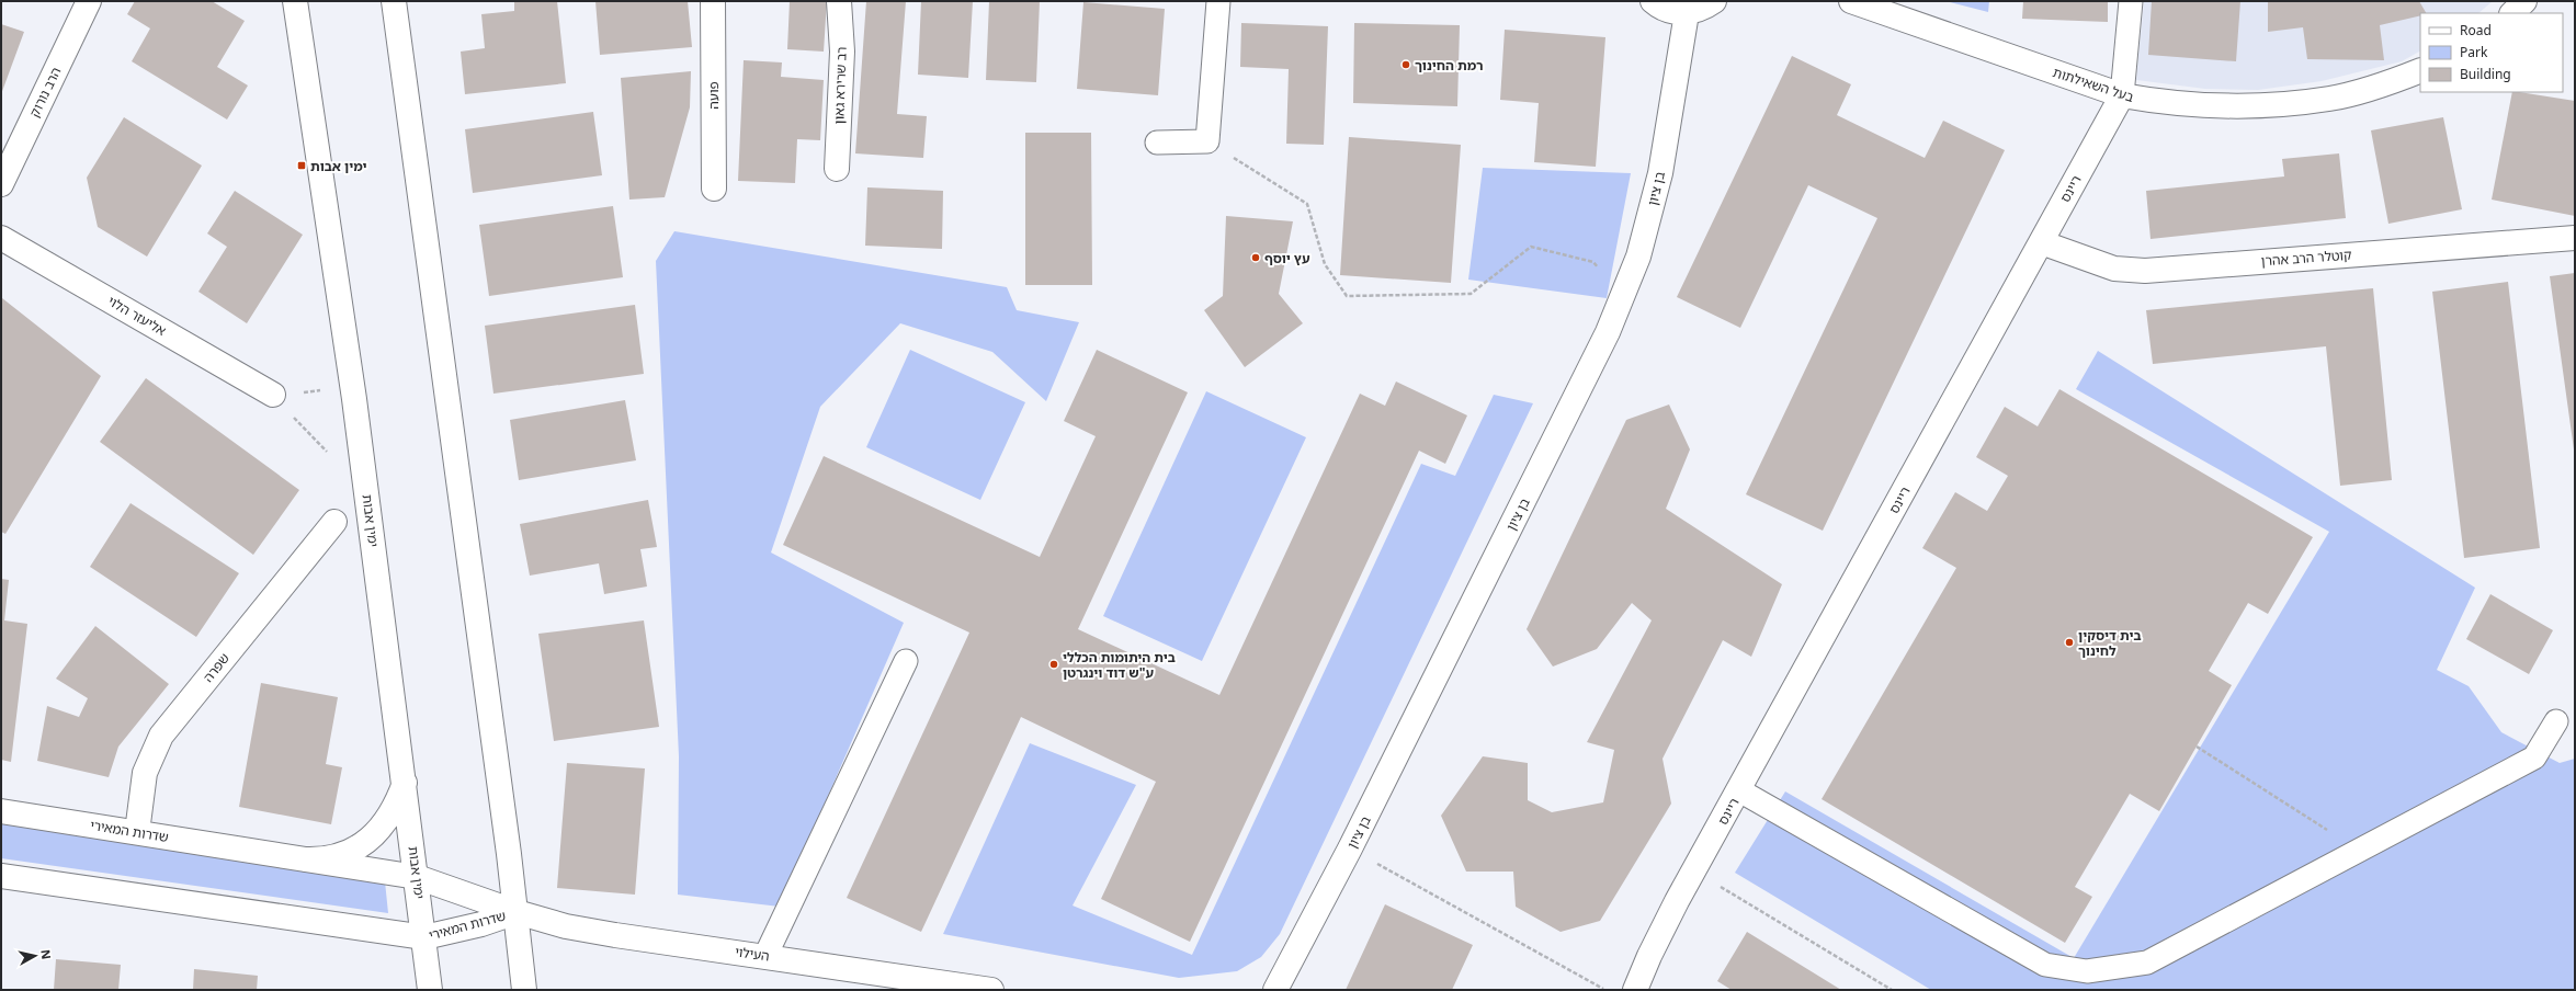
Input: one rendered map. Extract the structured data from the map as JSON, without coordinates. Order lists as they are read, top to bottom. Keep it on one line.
{"streets":{"street":["בעל השאילתות","רב שרירא גאון","הרב נורוק","פועה","בן ציון","ריינס","קוטלר הרב אהרן","אליעזר הלוי","ימין אבות","שפרה","שדרות המאירי","העילוי"]},"crossings":[["בעל השאילתות","ריינס"],["ריינס","קוטלר הרב אהרן"],["ימין אבות","שדרות המאירי"],["שפרה","שדרות המאירי"],["שדרות המאירי","העילוי"]],"places":{"other":["רמת החינוך","עץ יוסף","בית דיסקין לחינוך","בית היתומות הכללי ע\"ש דוד וינגרטן"],"transit":["ימין אבות"]},"legend":["Road","Park","Building"],"north":"right"}
